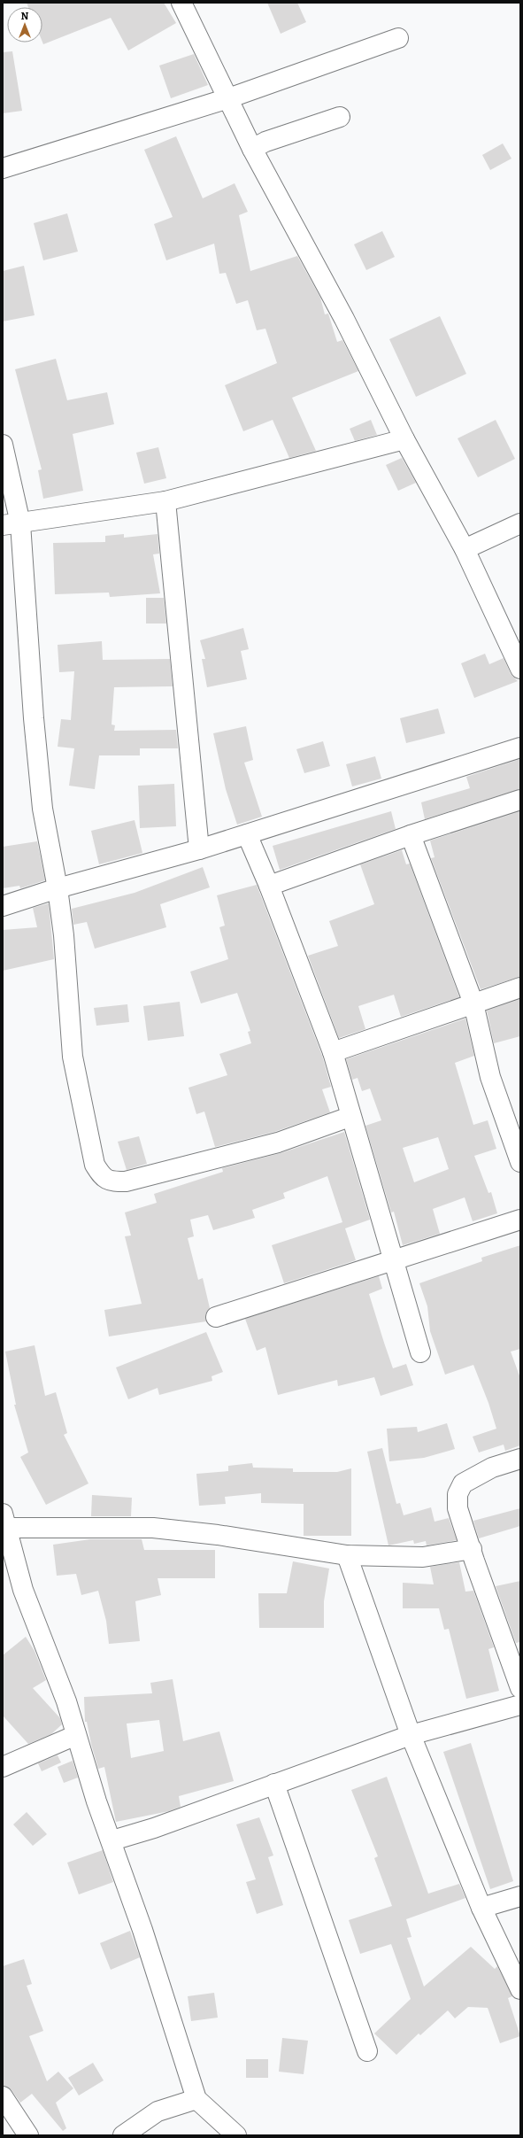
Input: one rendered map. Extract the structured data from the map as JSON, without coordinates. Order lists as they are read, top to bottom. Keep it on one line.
{"north":"top"}
